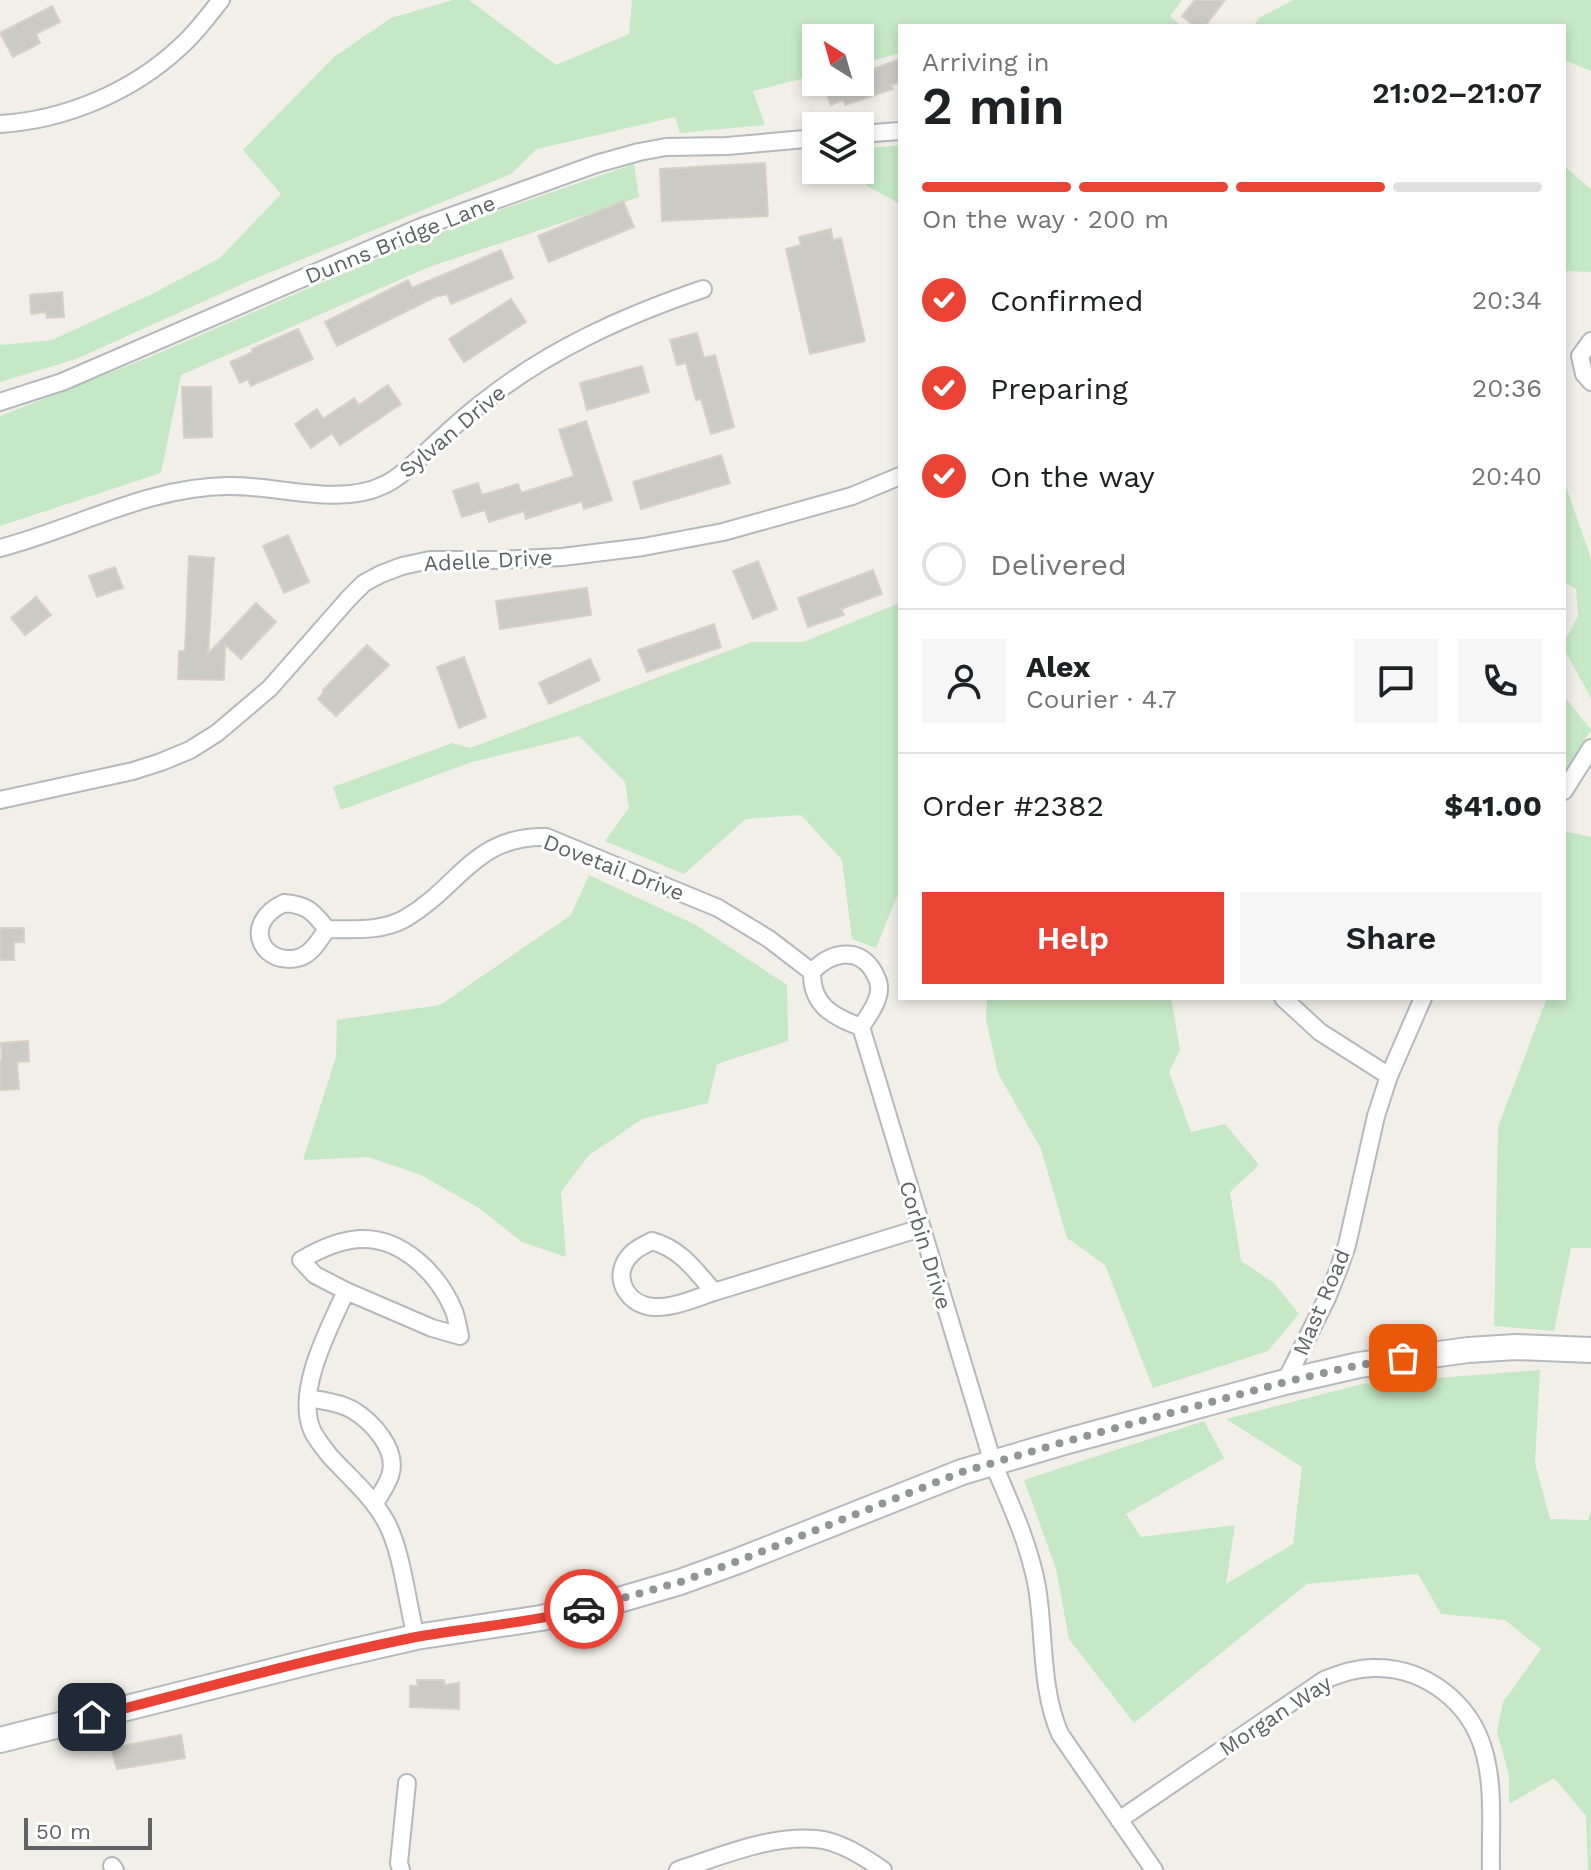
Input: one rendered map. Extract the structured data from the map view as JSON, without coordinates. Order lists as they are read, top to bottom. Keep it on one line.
{"streets":{"street":["Dunns Bridge Lane","Sylvan Drive","Adelle Drive","Dovetail Drive","Corbin Drive","Mast Road","Morgan Way"]},"crossings":[["Dovetail Drive","Corbin Drive"],["Corbin Drive","Mast Road"],["Corbin Drive","Morgan Way"]],"scale_bar":"50 m","north":"top left","page":{"heading":["2 min","Arriving in","21:02–21:07"],"panel":["Alex","Courier · 4.7","Order #2382","$41.00"],"bar":"On the way · 200 m","list":[["Confirmed","20:34"],["Preparing","20:36"],["On the way","20:40"],"Delivered"],"buttons":["Help","Share"],"scale":"50 m"}}
